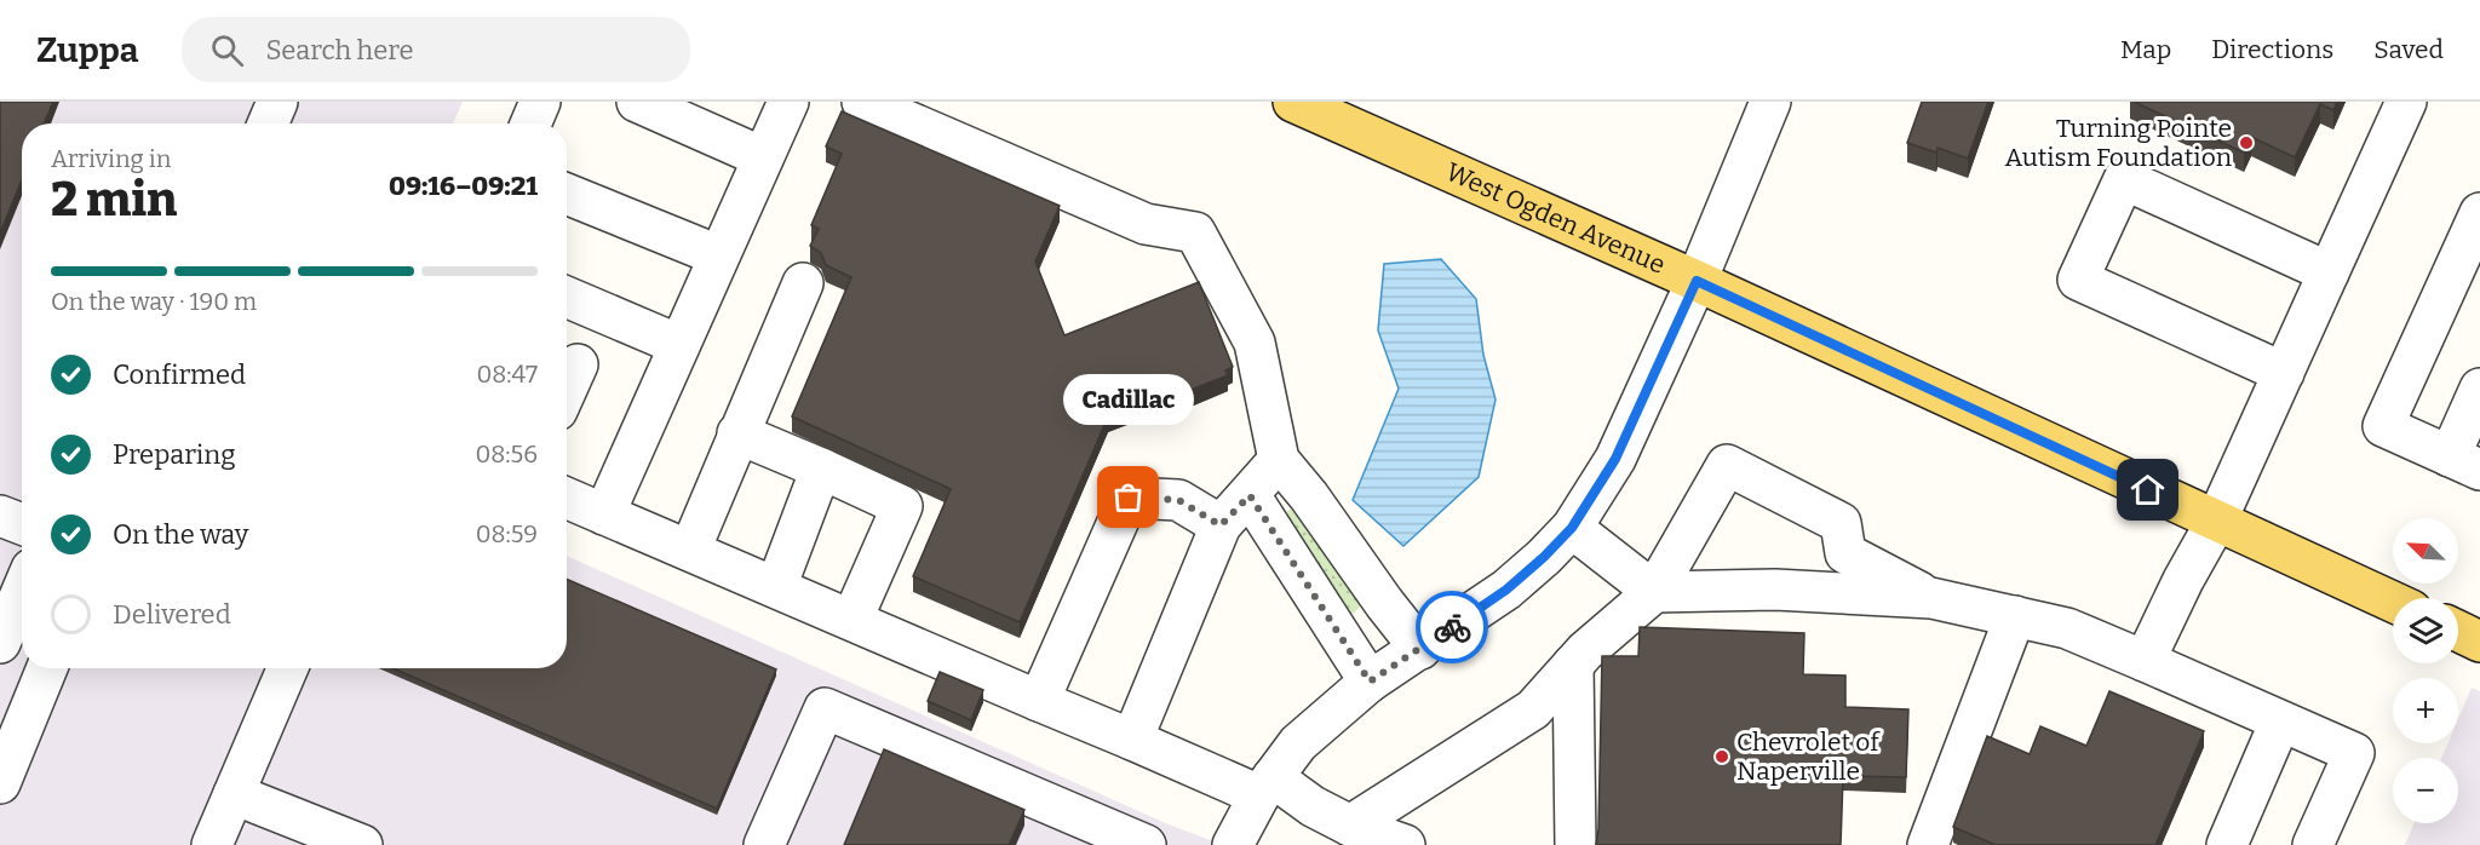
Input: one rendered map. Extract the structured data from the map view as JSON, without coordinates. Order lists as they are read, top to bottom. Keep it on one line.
{"streets":{"main road":["West Ogden Avenue"]},"places":["Turning Pointe Autism Foundation","Cadillac","Chevrolet of Naperville"],"north":"top left","page":{"header":"Zuppa","search":"Search here","nav":["Map","Directions","Saved"],"heading":["2 min","Arriving in","09:16–09:21"],"bar":"On the way · 190 m","list":[["Confirmed","08:47"],["Preparing","08:56"],["On the way","08:59"],"Delivered"],"bubble":"Cadillac","map_buttons":["+","−"]}}
